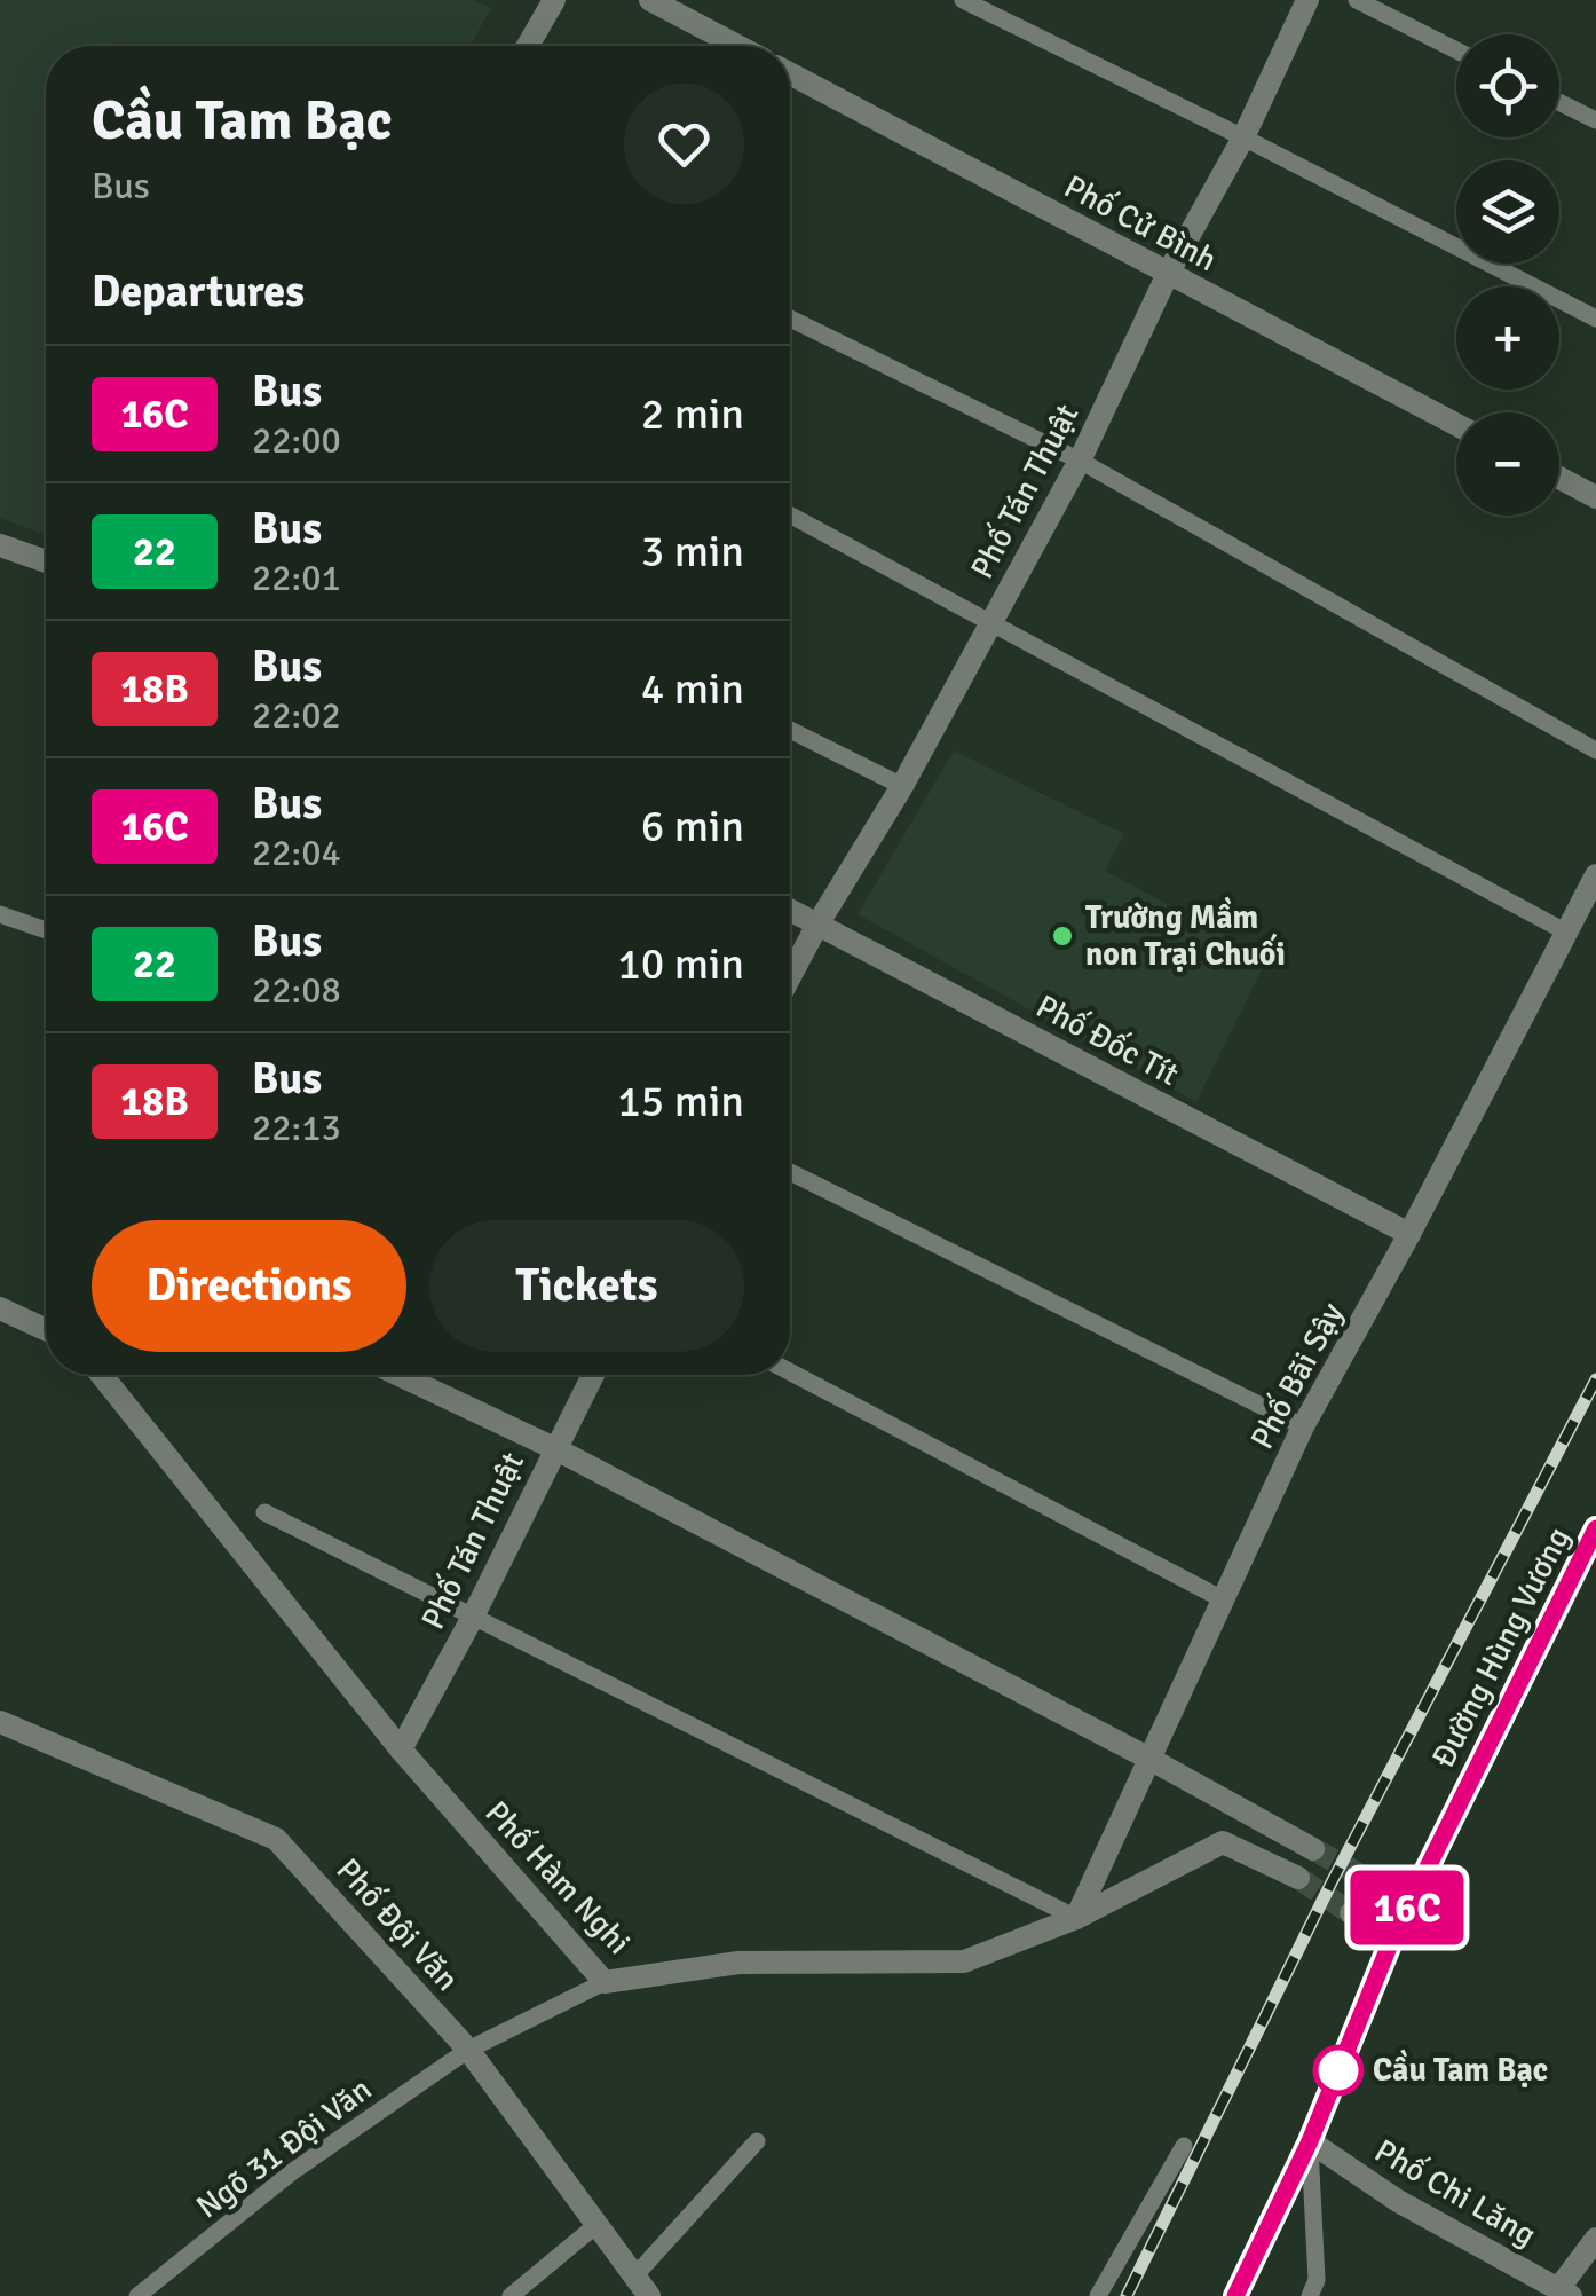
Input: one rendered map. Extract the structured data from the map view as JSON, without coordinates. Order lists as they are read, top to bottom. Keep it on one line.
{"streets":{"main road":["Đường Hùng Vương"],"street":["Phố Cử Bình","Phố Tán Thuật","Phố Đốc Tít","Phố Bãi Sậy","Phố Hàm Nghi","Phố Đội Văn","Phố Chi Lăng"],"lane":["Ngõ 31 Đội Văn"]},"crossings":[["Phố Cử Bình","Phố Tán Thuật"],["Phố Tán Thuật","Phố Đốc Tít"],["Phố Tán Thuật","Phố Hàm Nghi"],["Phố Đốc Tít","Phố Bãi Sậy"],["Phố Bãi Sậy","Phố Hàm Nghi"],["Đường Hùng Vương","Phố Chi Lăng"],["Phố Hàm Nghi","Ngõ 31 Đội Văn"],["Phố Đội Văn","Ngõ 31 Đội Văn"]],"places":["Trường Mầm non Trại Chuối","Cầu Tam Bạc"],"lines":["bus line 16C"],"page":{"on_map":"16C","map_buttons":["+","−"],"heading":[["Cầu Tam Bạc","Bus"],"Departures"],"list":[{"mark":"16C","name":"Bus","note":"22:00","value":"2 min"},{"mark":"22","name":"Bus","note":"22:01","value":"3 min"},{"mark":"18B","name":"Bus","note":"22:02","value":"4 min"},{"mark":"16C","name":"Bus","note":"22:04","value":"6 min"},{"mark":"22","name":"Bus","note":"22:08","value":"10 min"},{"mark":"18B","name":"Bus","note":"22:13","value":"15 min"}],"buttons":["Directions","Tickets"]}}
